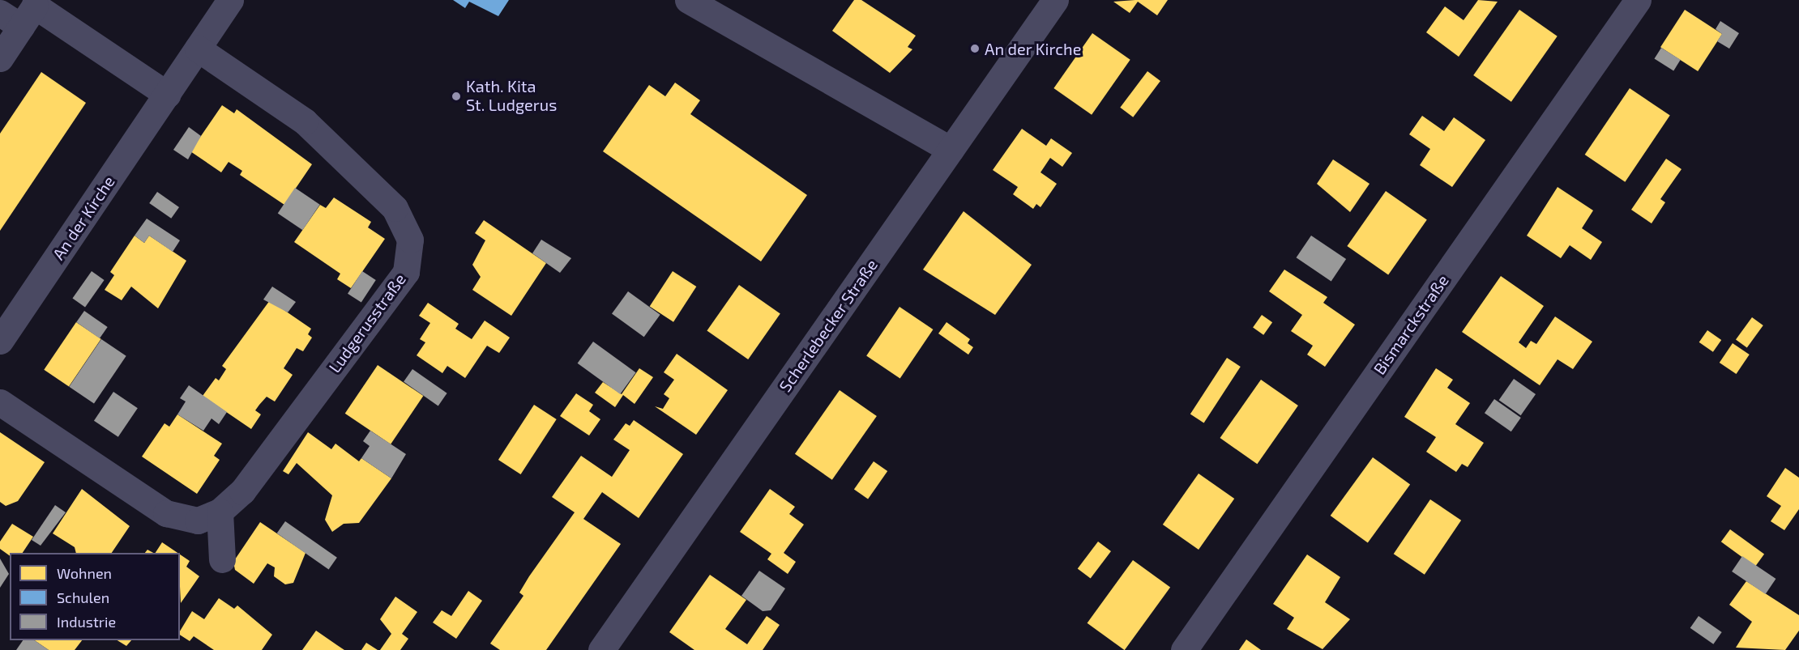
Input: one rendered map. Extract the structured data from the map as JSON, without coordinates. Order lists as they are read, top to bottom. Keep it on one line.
{"streets":{"street":["An der Kirche","Ludgerusstraße","Bismarckstraße","Scherlebecker Straße"]},"crossings":[["An der Kirche","Ludgerusstraße"]],"places":["An der Kirche","Kath. Kita St. Ludgerus"],"legend":["Wohnen","Schulen","Industrie"]}
